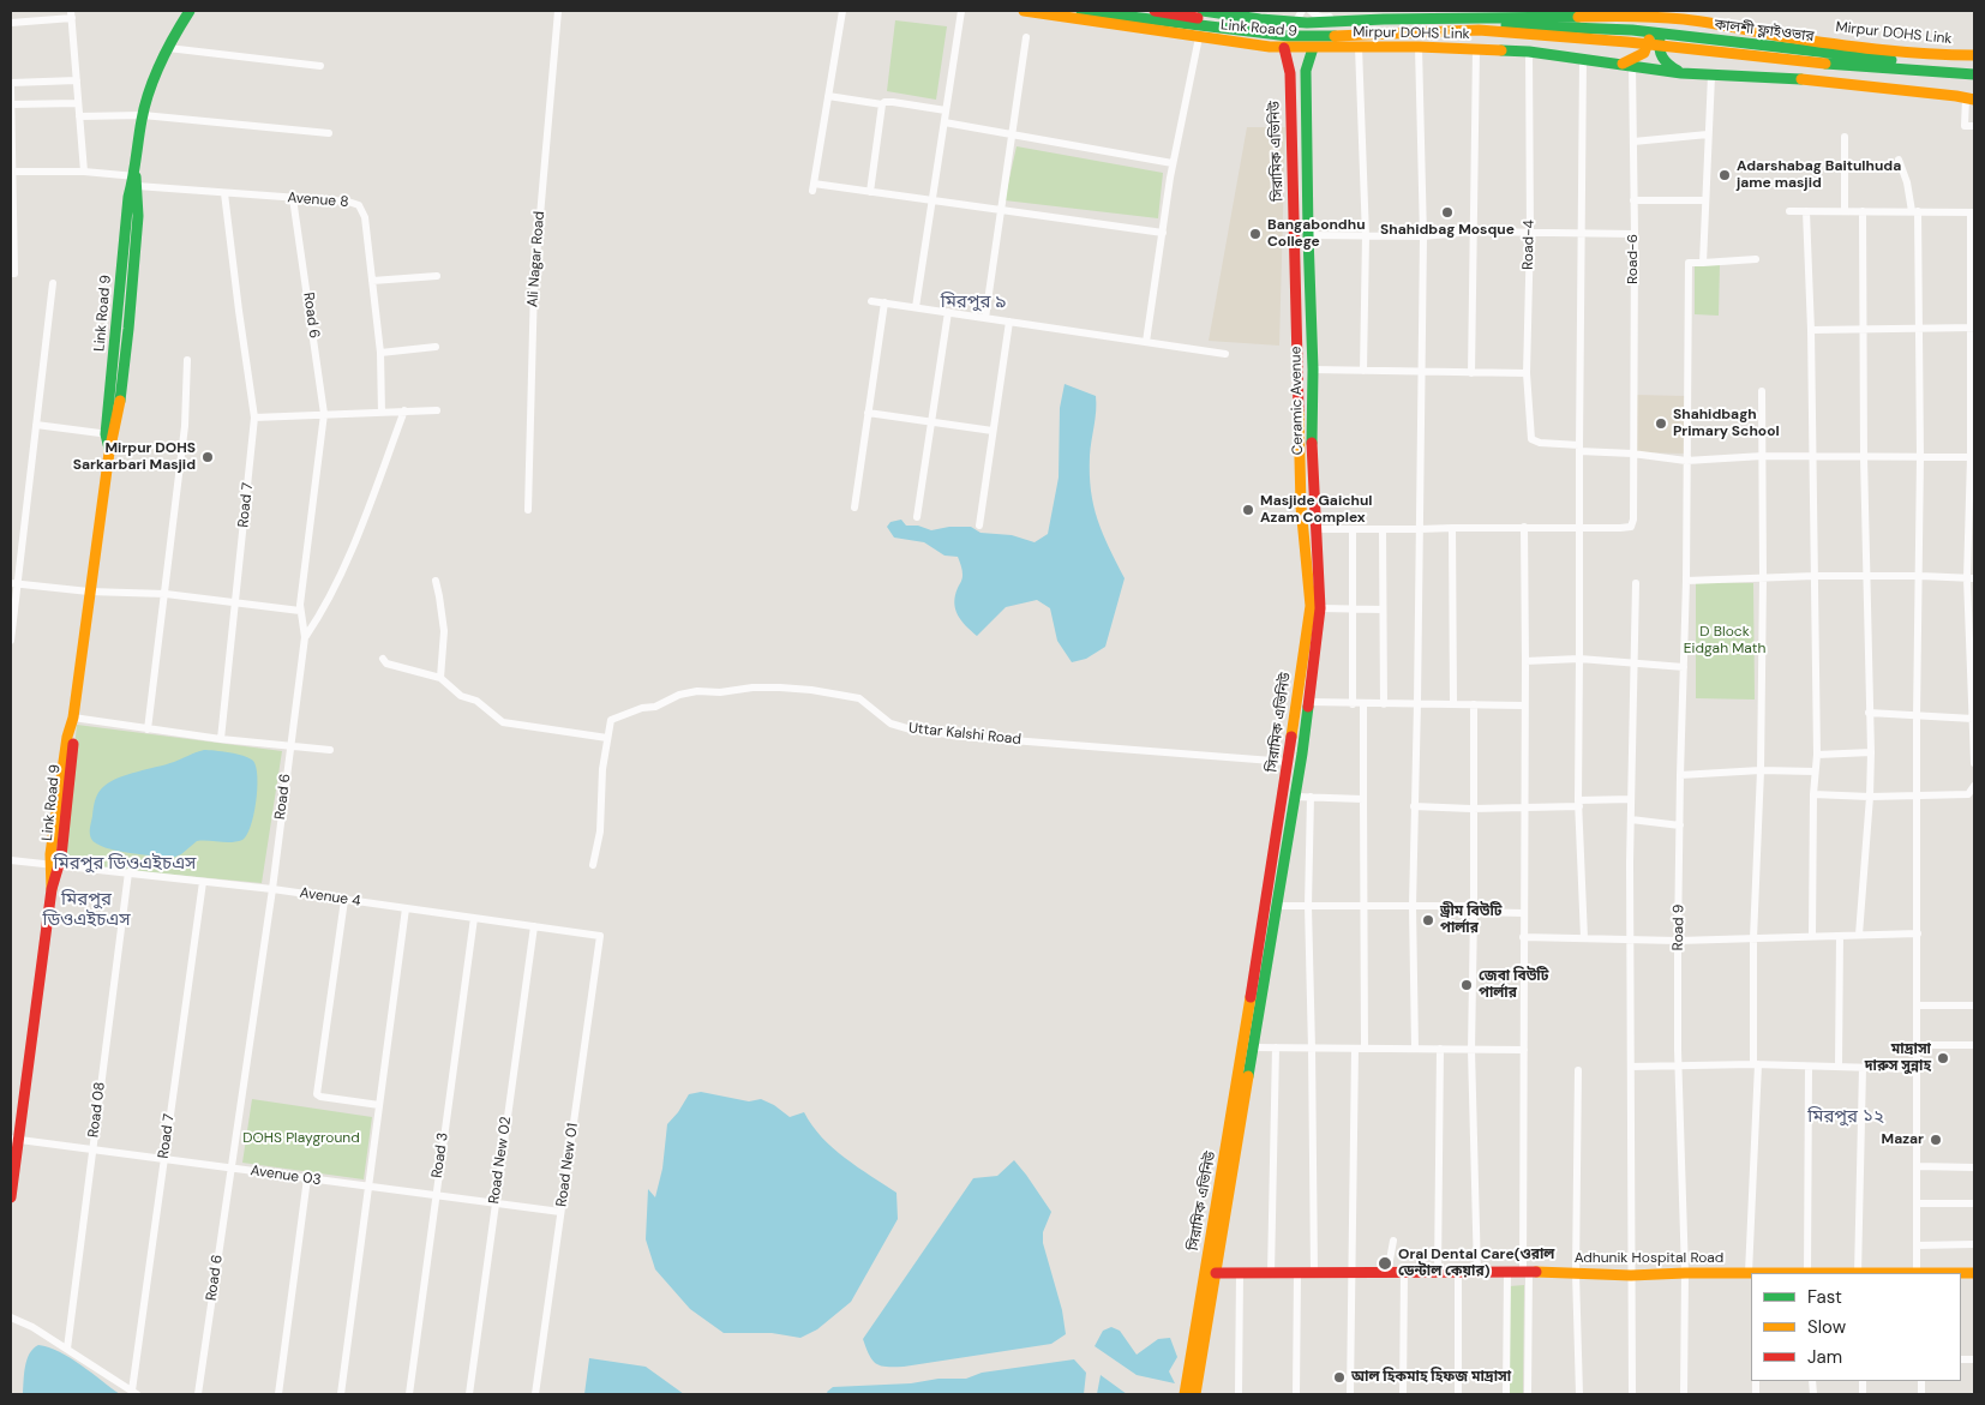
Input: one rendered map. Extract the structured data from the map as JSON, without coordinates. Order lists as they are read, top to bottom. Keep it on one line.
{"streets":{"main road":["Link Road 9","কালশী ফ্লাইওভার","Mirpur DOHS Link","সিরামিক এভিনিউ","Ceramic Avenue","Adhunik Hospital Road"],"street":["Avenue 8","Road-4","Ali Nagar Road","Road-6","Road 6","Road 7","Uttar Kalshi Road","Avenue 4","Road 9","Road 08","Road 3","Road New 02","Road New 01","Avenue 03"]},"crossings":[["Link Road 9","Mirpur DOHS Link"],["Link Road 9","সিরামিক এভিনিউ"],["Link Road 9","Avenue 8"],["Link Road 9","Ceramic Avenue"],["Link Road 9","Avenue 4"],["Link Road 9","Avenue 03"],["কালশী ফ্লাইওভার","Mirpur DOHS Link"],["Mirpur DOHS Link","Road-4"],["Mirpur DOHS Link","Road-6"],["Mirpur DOHS Link","Ceramic Avenue"],["সিরামিক এভিনিউ","Ceramic Avenue"],["সিরামিক এভিনিউ","Uttar Kalshi Road"],["সিরামিক এভিনিউ","Adhunik Hospital Road"],["Avenue 8","Road 6"],["Avenue 8","Road 7"],["Road 6","Avenue 4"],["Road 6","Avenue 03"],["Road 7","Avenue 4"],["Road 7","Avenue 03"],["Avenue 4","Road 08"],["Avenue 4","Road 3"],["Avenue 4","Road New 02"],["Avenue 4","Road New 01"],["Road 9","Adhunik Hospital Road"],["Road 08","Avenue 03"],["Road 3","Avenue 03"],["Road New 02","Avenue 03"],["Road New 01","Avenue 03"]],"districts":["মিরপুর ৯","মিরপুর ডিওএইচএস","মিরপুর ডিওএইচএস","মিরপুর ১২"],"parks":["D Block Eidgah Math","DOHS Playground"],"places":["Adarshabag Baitulhuda jame masjid","Shahidbag Mosque","Bangabondhu College","Shahidbagh Primary School","Mirpur DOHS Sarkarbari Masjid","Masjide Gaichul Azam Complex","ড্রীম বিউটি পার্লার","জেবা বিউটি পার্লার","মাদ্রাসা দারুস সুন্নাহ","Mazar","Oral Dental Care(ওরাল ডেন্টাল কেয়ার)","আল হিকমাহ হিফজ মাদ্রাসা"],"legend":["Fast","Slow","Jam"]}
